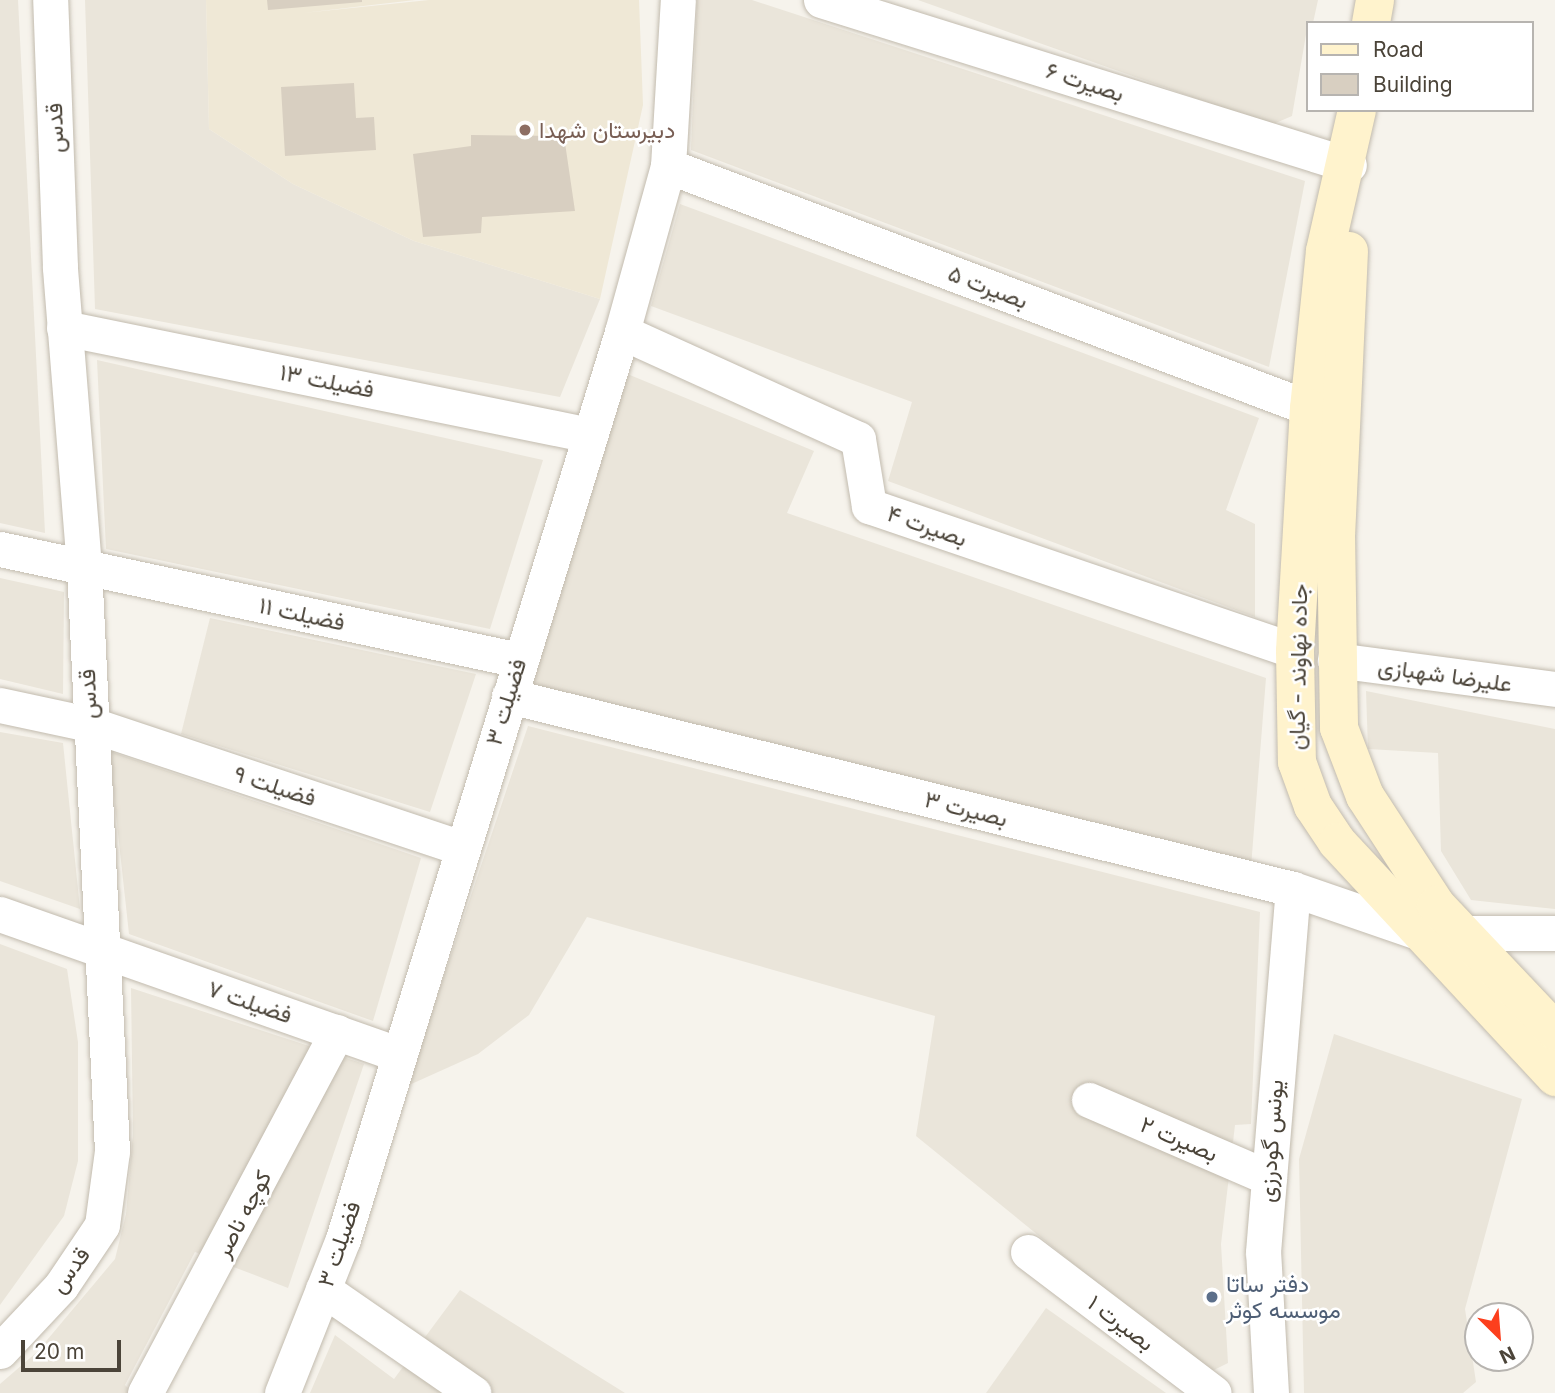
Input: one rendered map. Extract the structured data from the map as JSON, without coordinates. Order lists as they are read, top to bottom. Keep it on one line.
{"streets":{"main road":["جاده نهاوند - گیان"],"street":["بصیرت ۶","قدس","بصیرت ۵","فضیلت ۱۳","بصیرت ۴","فضیلت ۱۱","علیرضا شهبازی","فضیلت ۳","فضیلت ۹","بصیرت ۳","فضیلت ۷","بصیرت ۲","یونس گودرزی","کوچه ناصر","بصیرت ۱"]},"crossings":[["بصیرت ۶","جاده نهاوند - گیان"],["قدس","فضیلت ۱۳"],["قدس","فضیلت ۱۱"],["قدس","فضیلت ۹"],["قدس","فضیلت ۷"],["بصیرت ۵","جاده نهاوند - گیان"],["بصیرت ۵","فضیلت ۳"],["فضیلت ۱۳","فضیلت ۳"],["بصیرت ۴","جاده نهاوند - گیان"],["بصیرت ۴","فضیلت ۳"],["فضیلت ۱۱","فضیلت ۳"],["جاده نهاوند - گیان","علیرضا شهبازی"],["جاده نهاوند - گیان","بصیرت ۳"],["فضیلت ۳","فضیلت ۹"],["فضیلت ۳","بصیرت ۳"],["فضیلت ۳","فضیلت ۷"],["بصیرت ۳","یونس گودرزی"],["فضیلت ۷","کوچه ناصر"],["بصیرت ۲","یونس گودرزی"]],"places":["دبیرستان شهدا","دفتر ساتا موسسه کوثر"],"legend":["Road","Building"],"scale_bar":"20 m","north":"bottom right"}
